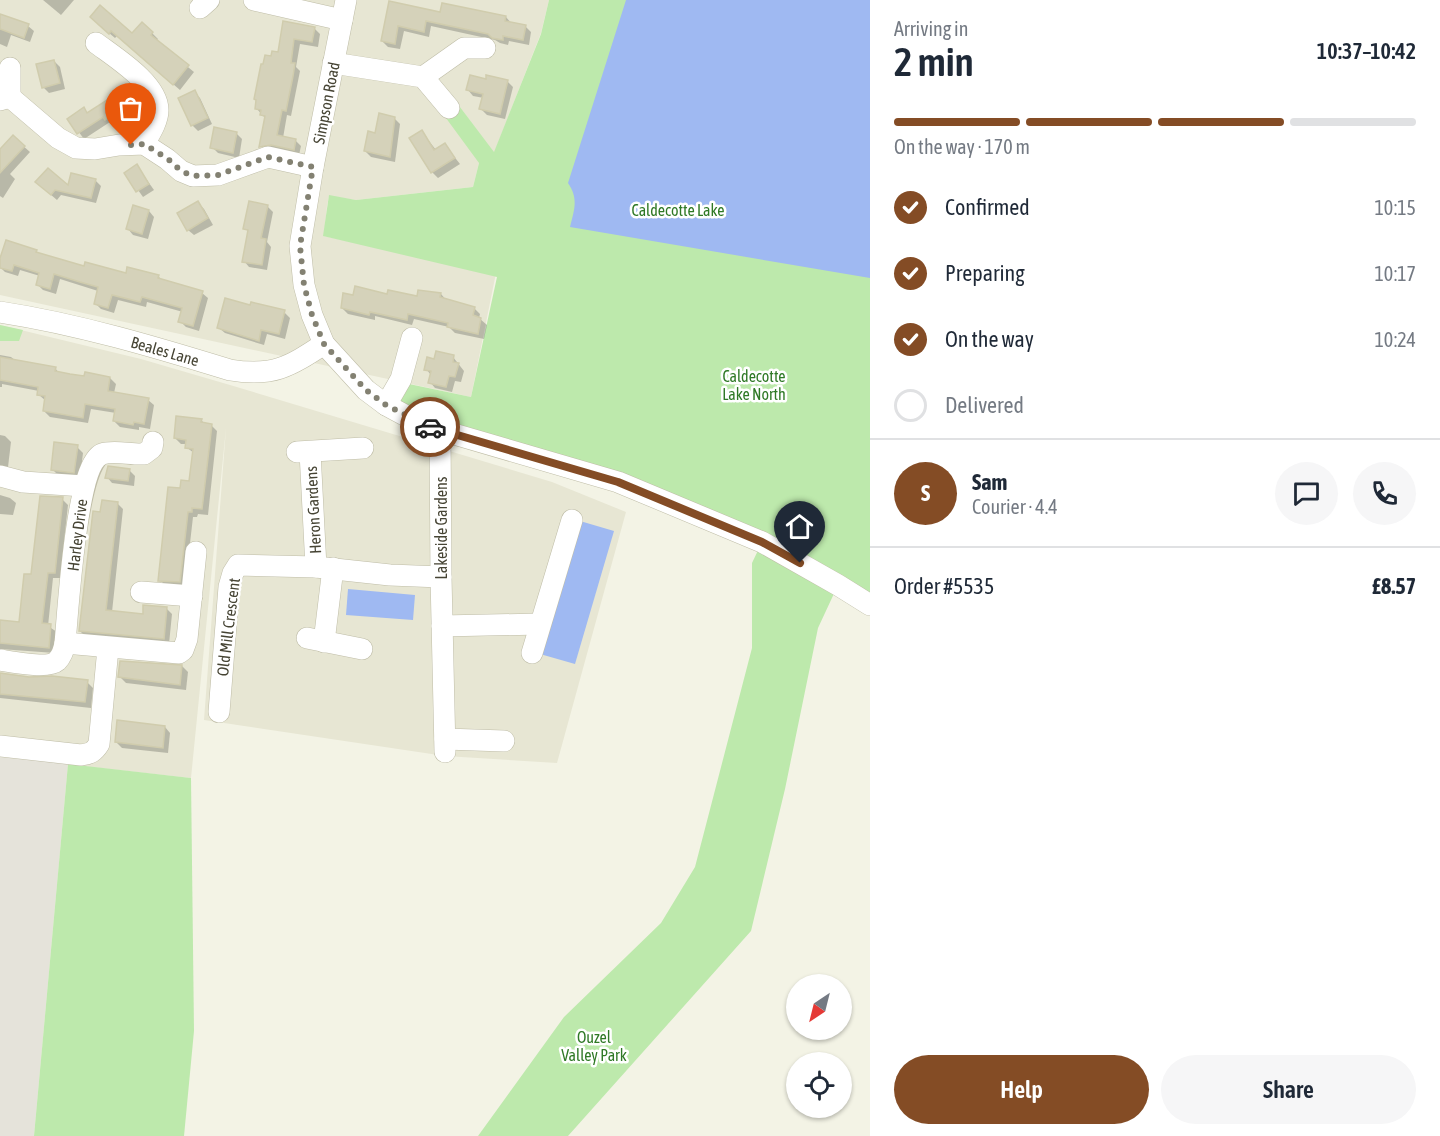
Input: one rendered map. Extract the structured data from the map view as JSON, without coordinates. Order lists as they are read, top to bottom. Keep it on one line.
{"streets":{"street":["Simpson Road","Beales Lane","Heron Gardens","Lakeside Gardens","Harley Drive","Old Mill Crescent"]},"crossings":[["Simpson Road","Beales Lane"],["Simpson Road","Lakeside Gardens"],["Heron Gardens","Old Mill Crescent"],["Lakeside Gardens","Old Mill Crescent"]],"parks":["Caldecotte Lake","Caldecotte Lake North","Ouzel Valley Park"],"north":"bottom left","page":{"heading":["2 min","Arriving in","10:37–10:42"],"panel":["Sam","Courier · 4.4","Order #5535","£8.57"],"bar":"On the way · 170 m","list":[["Confirmed","10:15"],["Preparing","10:17"],["On the way","10:24"],"Delivered"],"round":"S","buttons":["Help","Share"]}}
